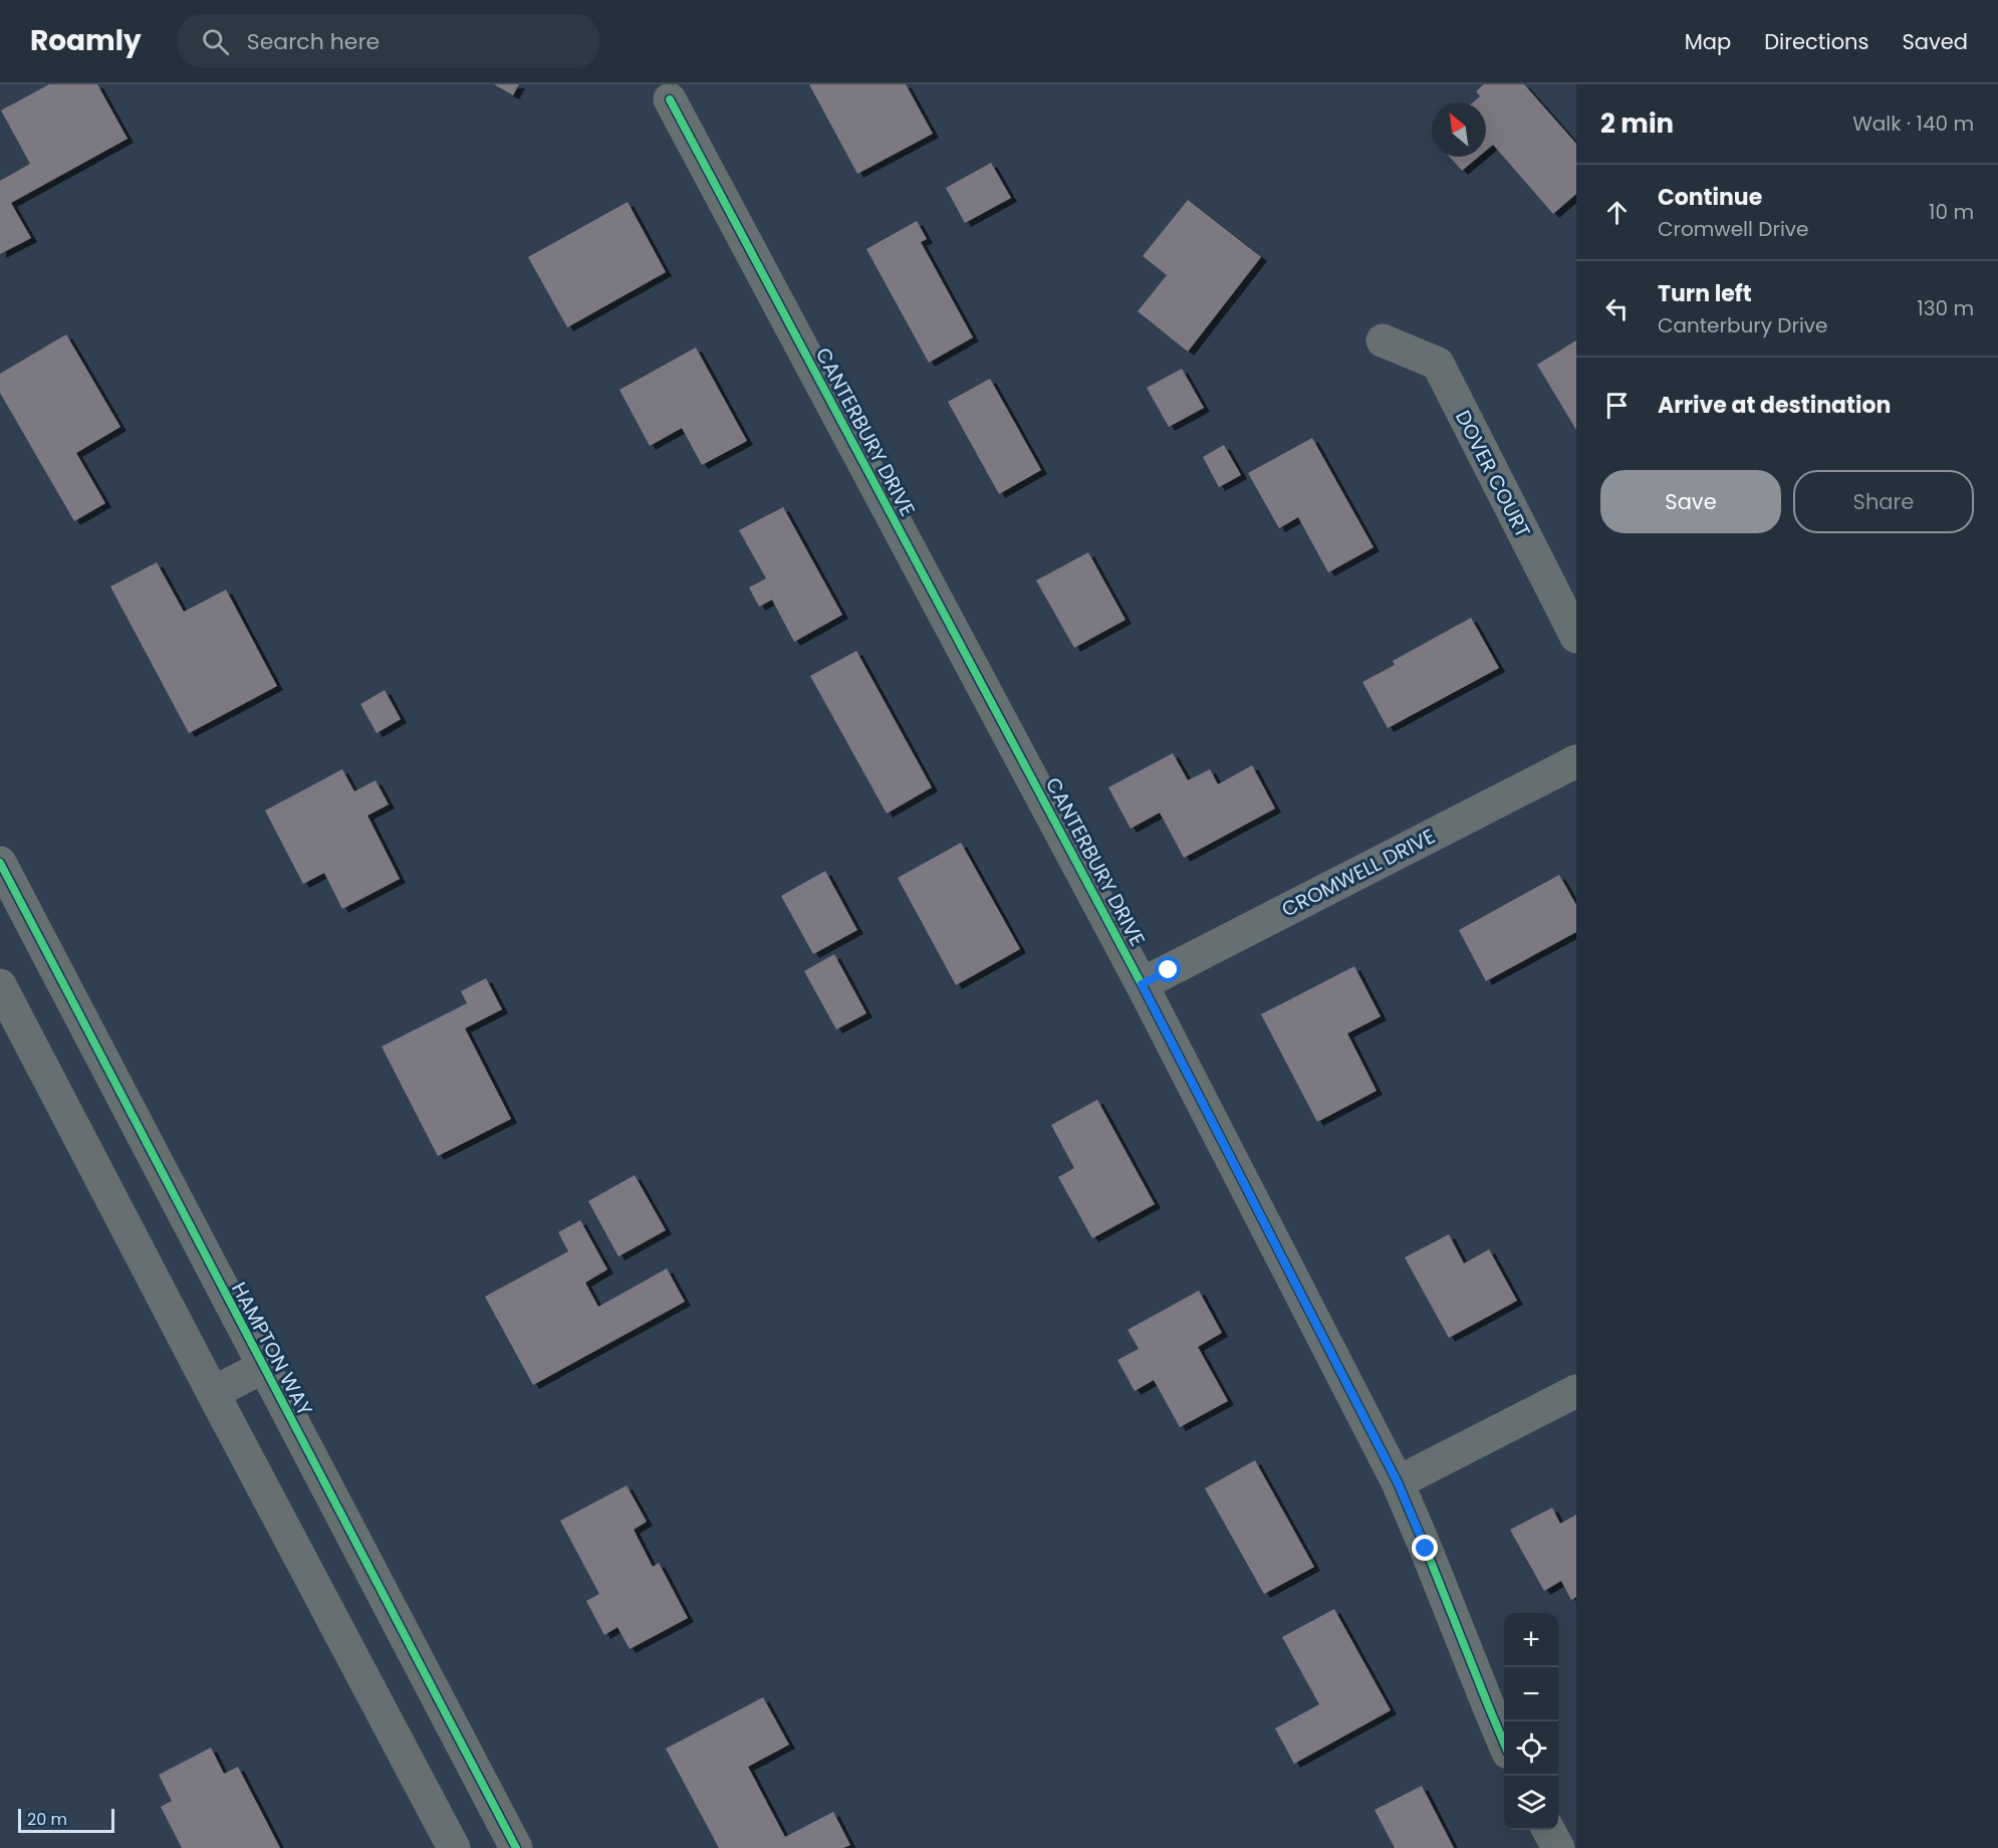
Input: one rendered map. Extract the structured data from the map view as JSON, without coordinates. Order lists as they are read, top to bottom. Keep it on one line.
{"streets":{"street":["CANTERBURY DRIVE","DOVER COURT","CROMWELL DRIVE","HAMPTON WAY"]},"crossings":[["CANTERBURY DRIVE","CROMWELL DRIVE"]],"scale_bar":"20 m","north":"top left","page":{"header":"Roamly","search":"Search here","nav":["Map","Directions","Saved"],"heading":["2 min","Walk · 140 m"],"list":[["Continue","Cromwell Drive","10 m"],["Turn left","Canterbury Drive","130 m"],"Arrive at destination"],"buttons":["Save","Share"],"map_buttons":["+","−"],"scale":"20 m"}}
